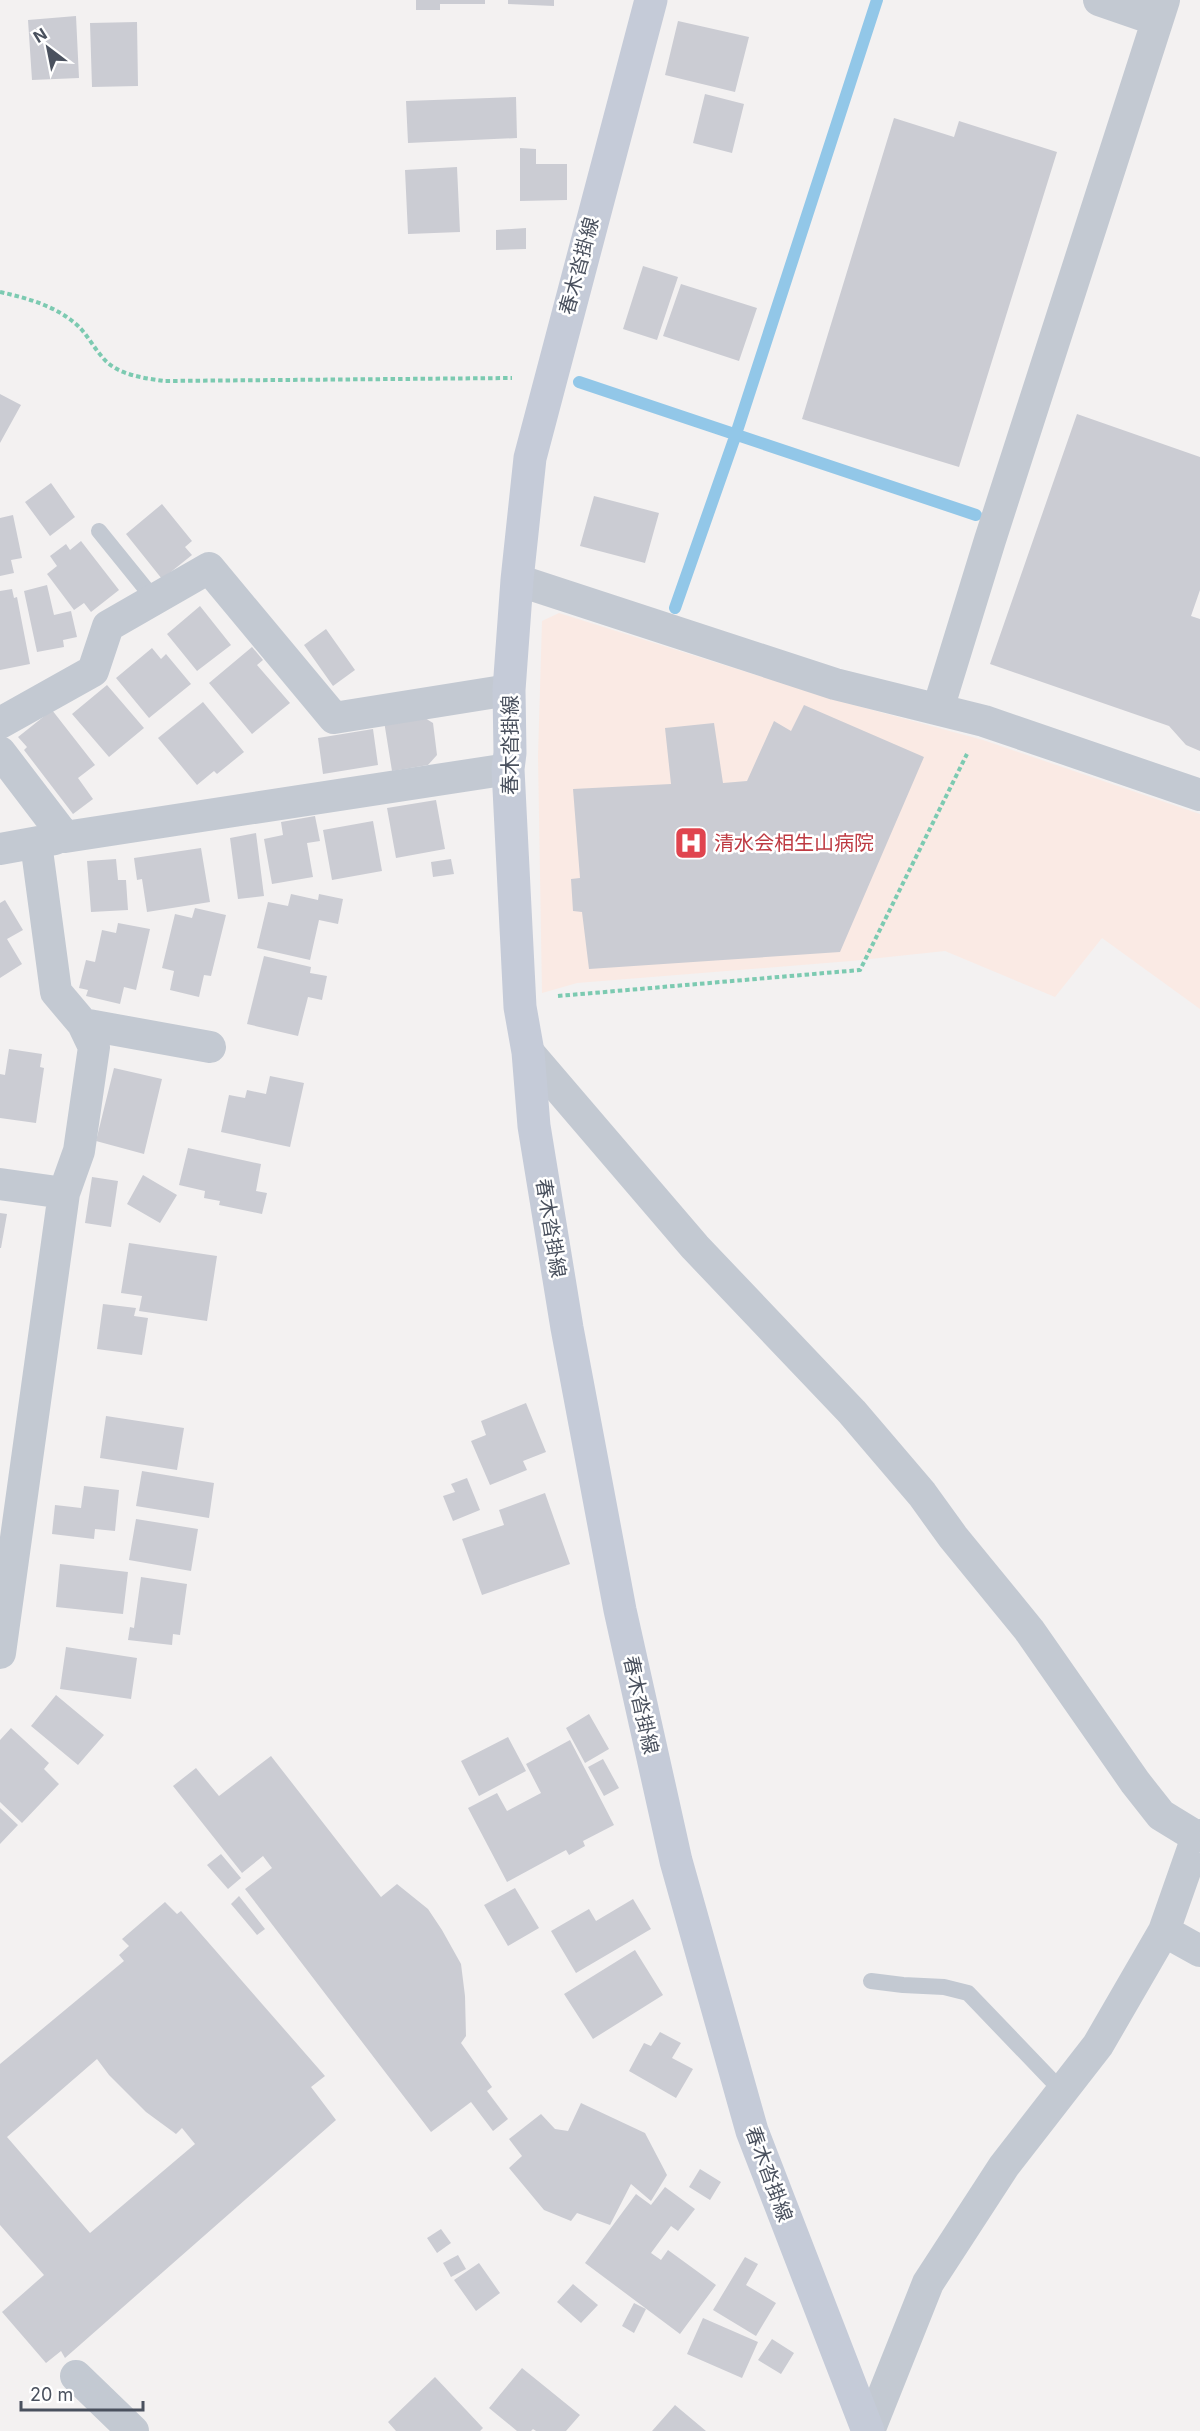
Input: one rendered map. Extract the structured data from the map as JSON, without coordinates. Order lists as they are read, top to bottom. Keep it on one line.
{"streets":{"main road":["春木沓掛線"]},"places":{"hospital":["清水会相生山病院"]},"scale_bar":"20 m","north":"top left"}
